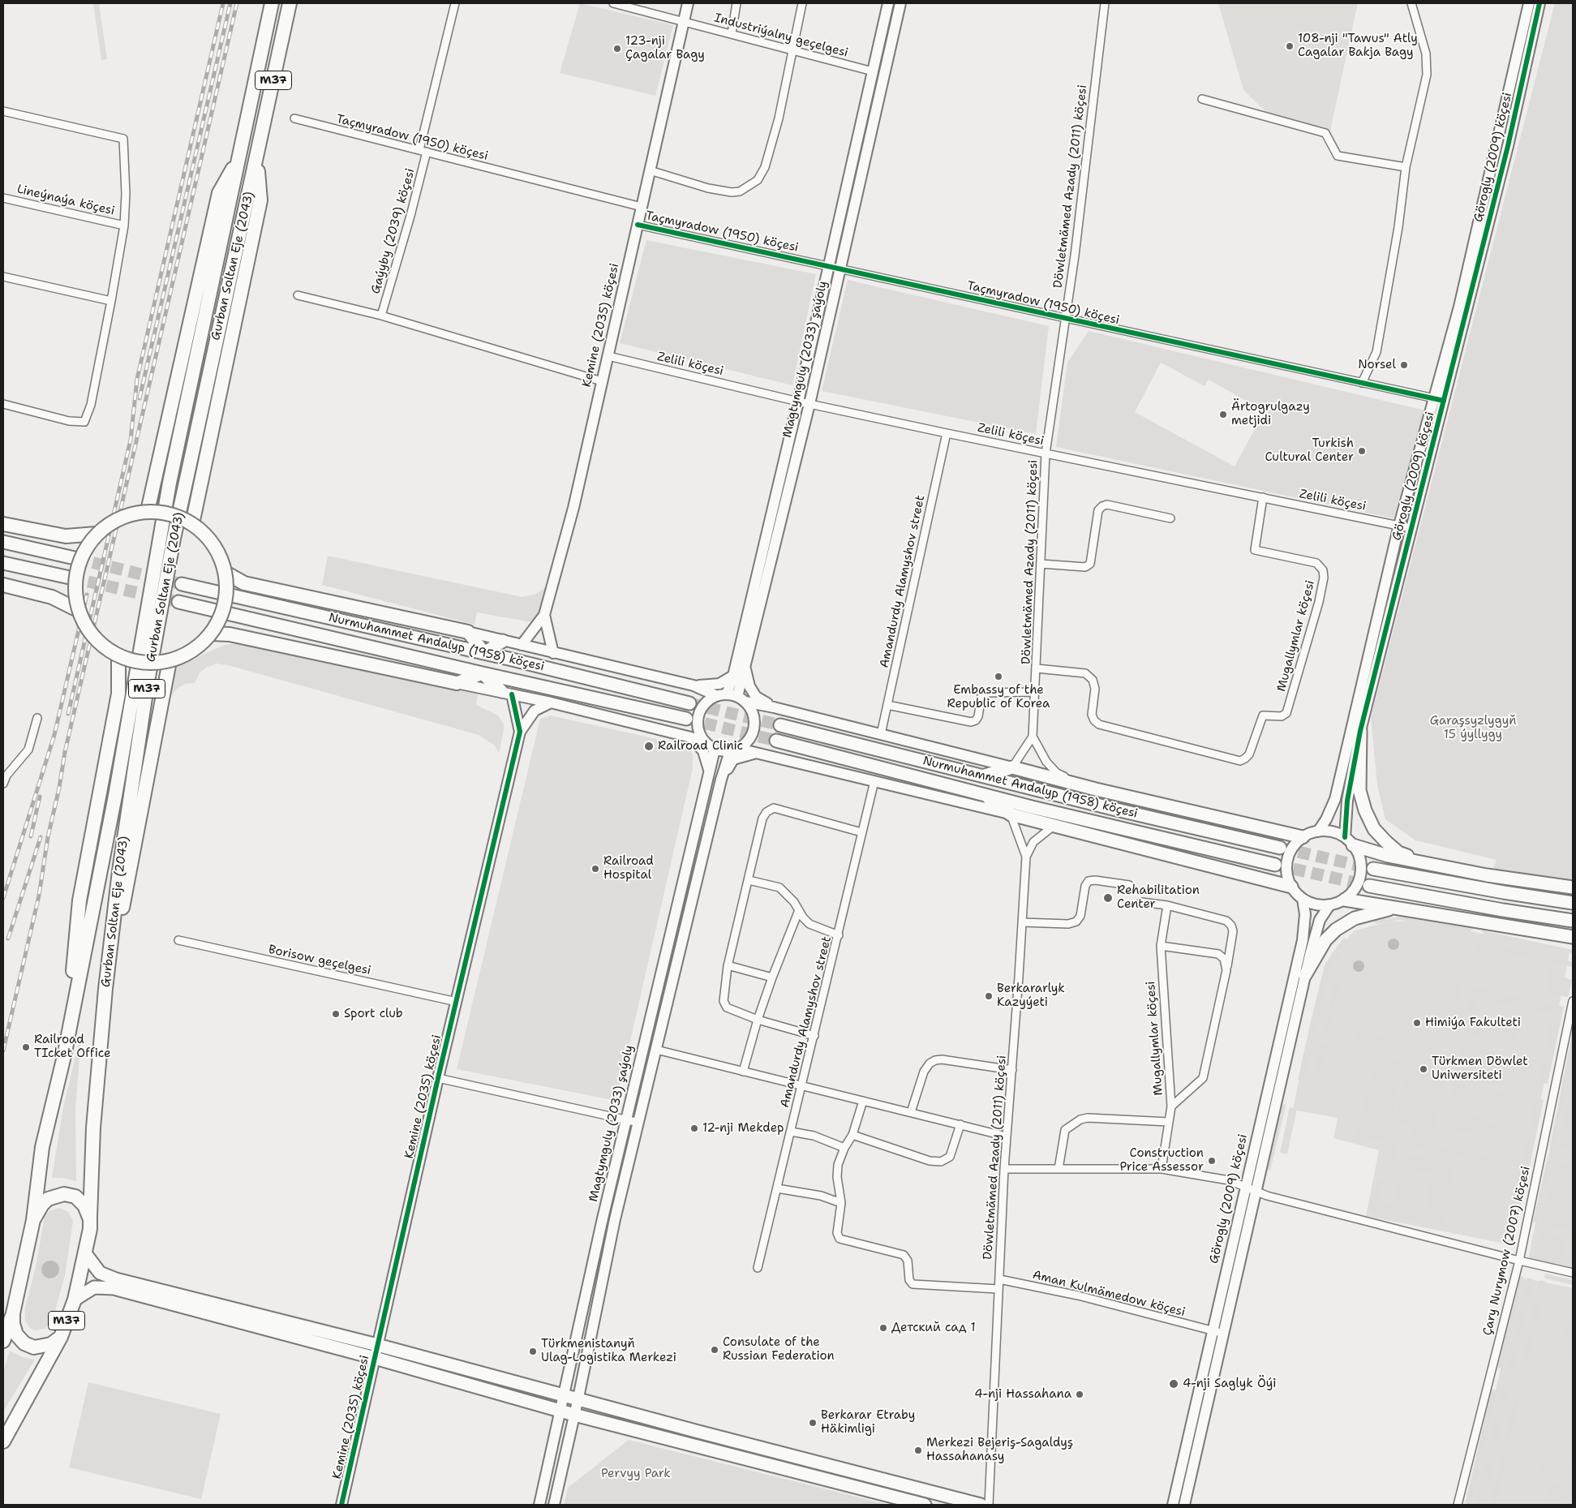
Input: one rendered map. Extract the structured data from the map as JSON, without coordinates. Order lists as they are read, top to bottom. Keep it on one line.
{"streets":{"highway":["M37","Gurban Soltan Eje (2043)"],"main road":["Nurmuhammet Andalyp (1958) köçesi"],"street":["Industriýalny geçelgesi","Taçmyradow (1950) köçesi","Görogly (2009) köçesi","Döwletmämed Azady (2011) köçesi","Lineýnaýa köçesi","Gaýyby (2039) köçesi","Kemine (2035) köçesi","Magtymguly (2033) şaýoly","Zelili köçesi","Amandurdy Alamyshov street","Mugallymlar köçesi","Borisow geçelgesi","Çary Nurymow (2007) köçesi","Aman Kulmämedow köçesi"]},"crossings":[["Industriýalny geçelgesi","Kemine (2035) köçesi"],["Industriýalny geçelgesi","Magtymguly (2033) şaýoly"],["Taçmyradow (1950) köçesi","Görogly (2009) köçesi"],["Taçmyradow (1950) köçesi","Döwletmämed Azady (2011) köçesi"],["Taçmyradow (1950) köçesi","Gaýyby (2039) köçesi"],["Taçmyradow (1950) köçesi","Kemine (2035) köçesi"],["Taçmyradow (1950) köçesi","Magtymguly (2033) şaýoly"],["Görogly (2009) köçesi","Zelili köçesi"],["Görogly (2009) köçesi","Aman Kulmämedow köçesi"],["Döwletmämed Azady (2011) köçesi","Zelili köçesi"],["Döwletmämed Azady (2011) köçesi","Mugallymlar köçesi"],["Döwletmämed Azady (2011) köçesi","Aman Kulmämedow köçesi"],["Kemine (2035) köçesi","Zelili köçesi"],["Kemine (2035) köçesi","Nurmuhammet Andalyp (1958) köçesi"],["Kemine (2035) köçesi","Borisow geçelgesi"],["Magtymguly (2033) şaýoly","Zelili köçesi"],["Zelili köçesi","Amandurdy Alamyshov street"],["Zelili köçesi","Mugallymlar köçesi"]],"parks":["Garaşsyzlygyň 15 ýyllygy","Pervyy Park"],"places":["108-nji \"Tawus\" Atly Cagalar Bakja Bagy","123-nji Çagalar Bagy","Norsel","Ärtogrulgazy metjidi","Turkish Cultural Center","Embassy of the Republic of Korea","Railroad Clinic","Railroad Hospital","Rehabilitation Center","Berkararlyk Kazyýeti","Sport club","Himiýa Fakulteti","Railroad TIcket Office","Türkmen Döwlet Uniwersiteti","12-nji Mekdep","Construction Price Assessor","Детский сад 1","Consulate of the Russian Federation","Türkmenistanyň Ulag-Logistika Merkezi","4-nji Saglyk Öýi","4-nji Hassahana","Berkarar Etraby Häkimligi","Merkezi Bejeriş-Sagaldyş Hassahanasy"]}
